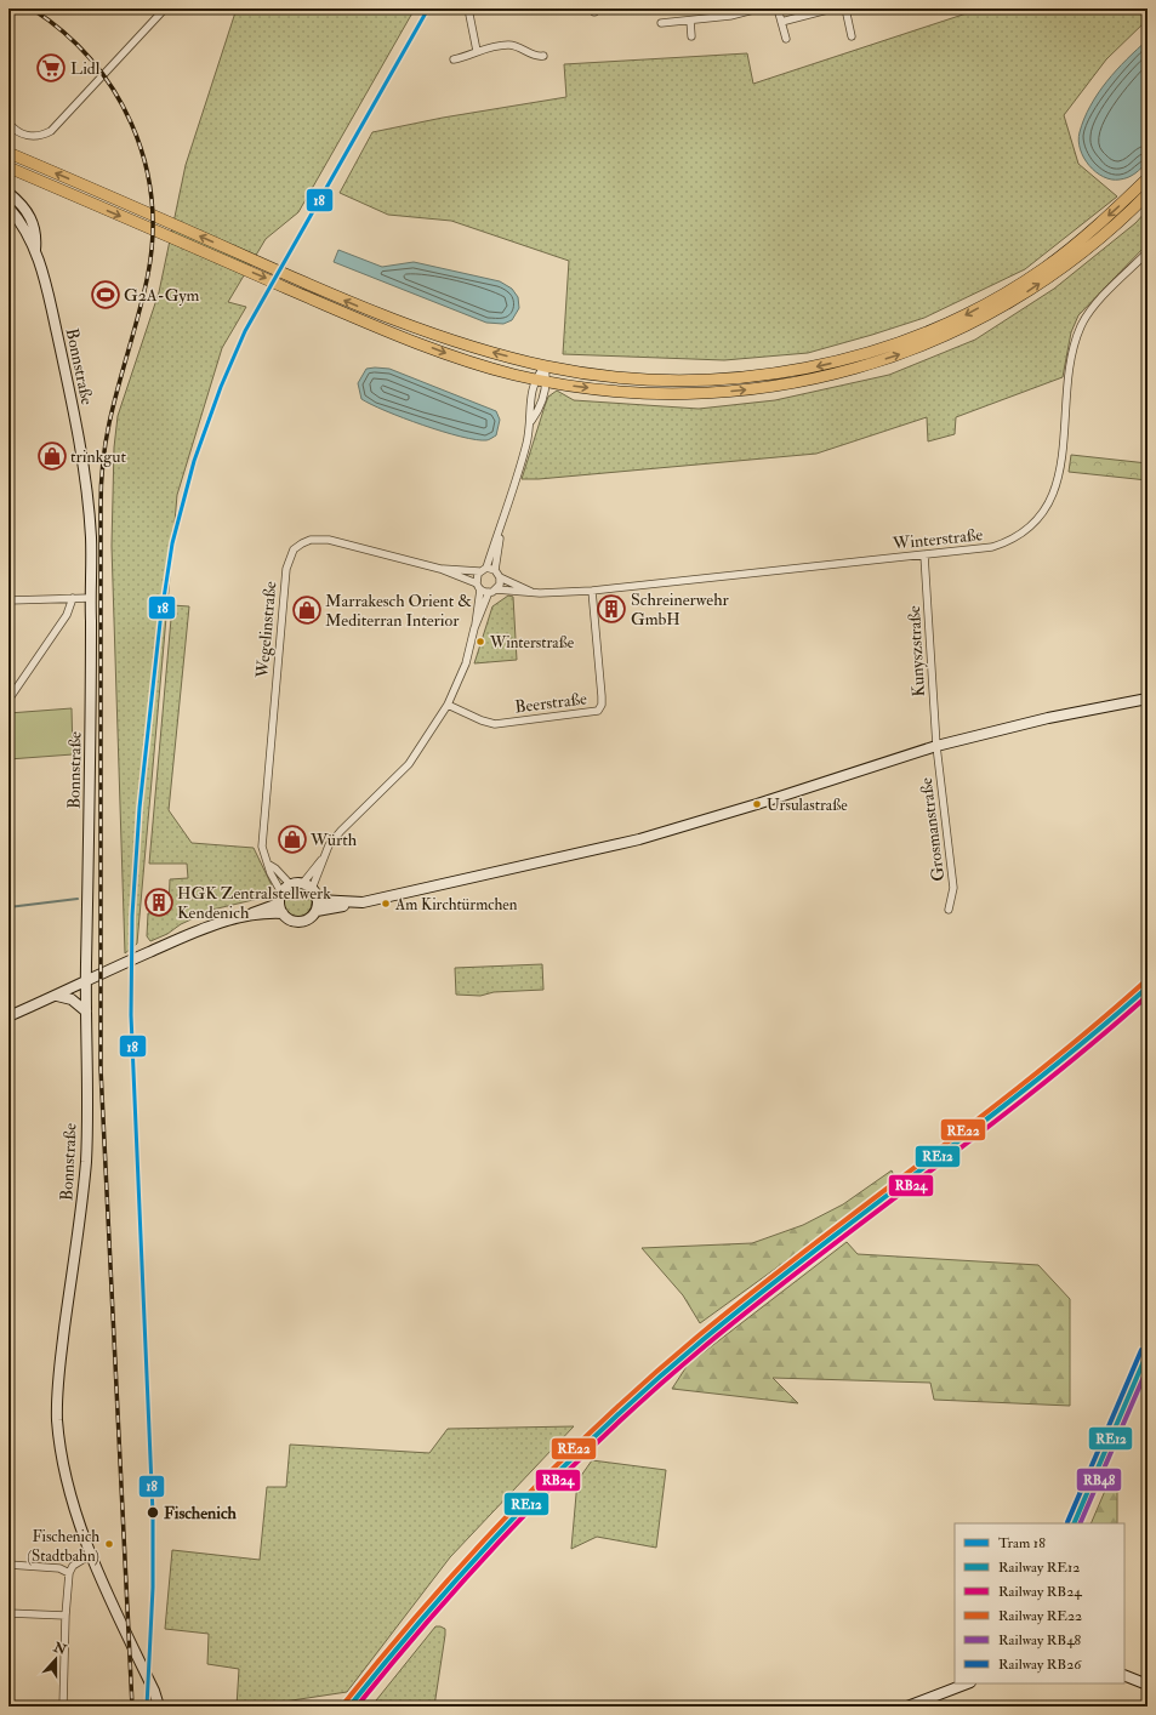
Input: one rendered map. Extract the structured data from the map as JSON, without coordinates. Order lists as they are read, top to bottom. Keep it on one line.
{"streets":{"main road":["Bonnstraße"],"street":["Winterstraße","Wegelinstraße","Kunyszstraße","Beerstraße","Grosmanstraße"]},"crossings":[["Winterstraße","Wegelinstraße"],["Winterstraße","Kunyszstraße"],["Winterstraße","Beerstraße"],["Kunyszstraße","Grosmanstraße"]],"places":{"supermarket":["Lidl"],"sports":["G2A-Gym"],"shop":["trinkgut","Marrakesch Orient & Mediterran Interior","Würth"],"building":["Schreinerwehr GmbH","HGK Zentralstellwerk Kendenich"],"other":["Winterstraße","Ursulastraße","Am Kirchtürmchen","Fischenich","Fischenich (Stadtbahn)"]},"lines":["tram line 18","rail line RE22","rail line RE12","rail line RB24","rail line RB26","rail line RB48"],"legend":["Tram 18","Railway RE12","Railway RB24","Railway RE22","Railway RB48","Railway RB26"],"north":"top"}
